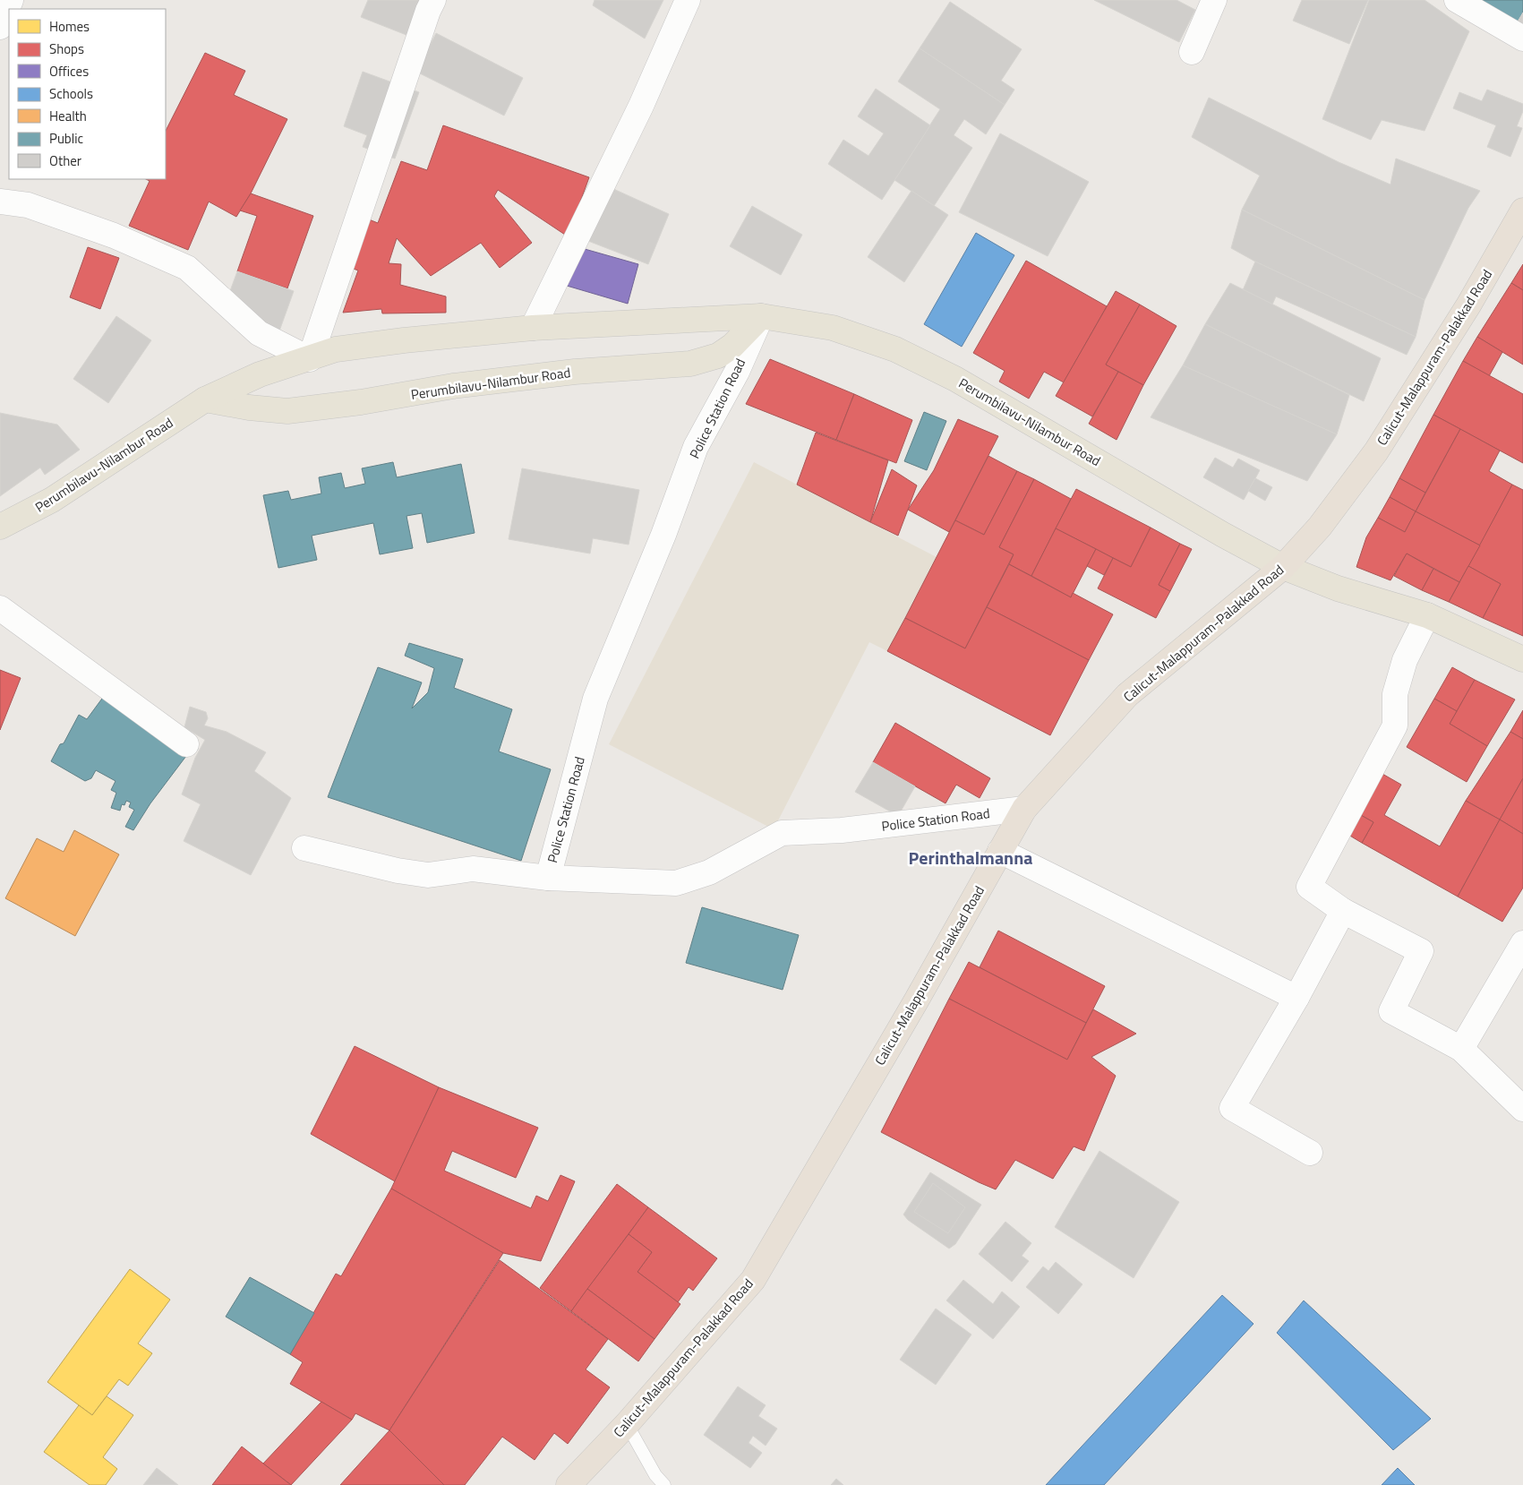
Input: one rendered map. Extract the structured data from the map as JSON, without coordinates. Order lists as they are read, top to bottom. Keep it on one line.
{"streets":{"highway":["Calicut-Malappuram-Palakkad Road"],"main road":["Perumbilavu-Nilambur Road"],"street":["Police Station Road"]},"crossings":[["Calicut-Malappuram-Palakkad Road","Perumbilavu-Nilambur Road"],["Calicut-Malappuram-Palakkad Road","Police Station Road"],["Perumbilavu-Nilambur Road","Police Station Road"]],"districts":["Perinthalmanna"],"legend":["Homes","Shops","Offices","Schools","Health","Public","Other"]}
